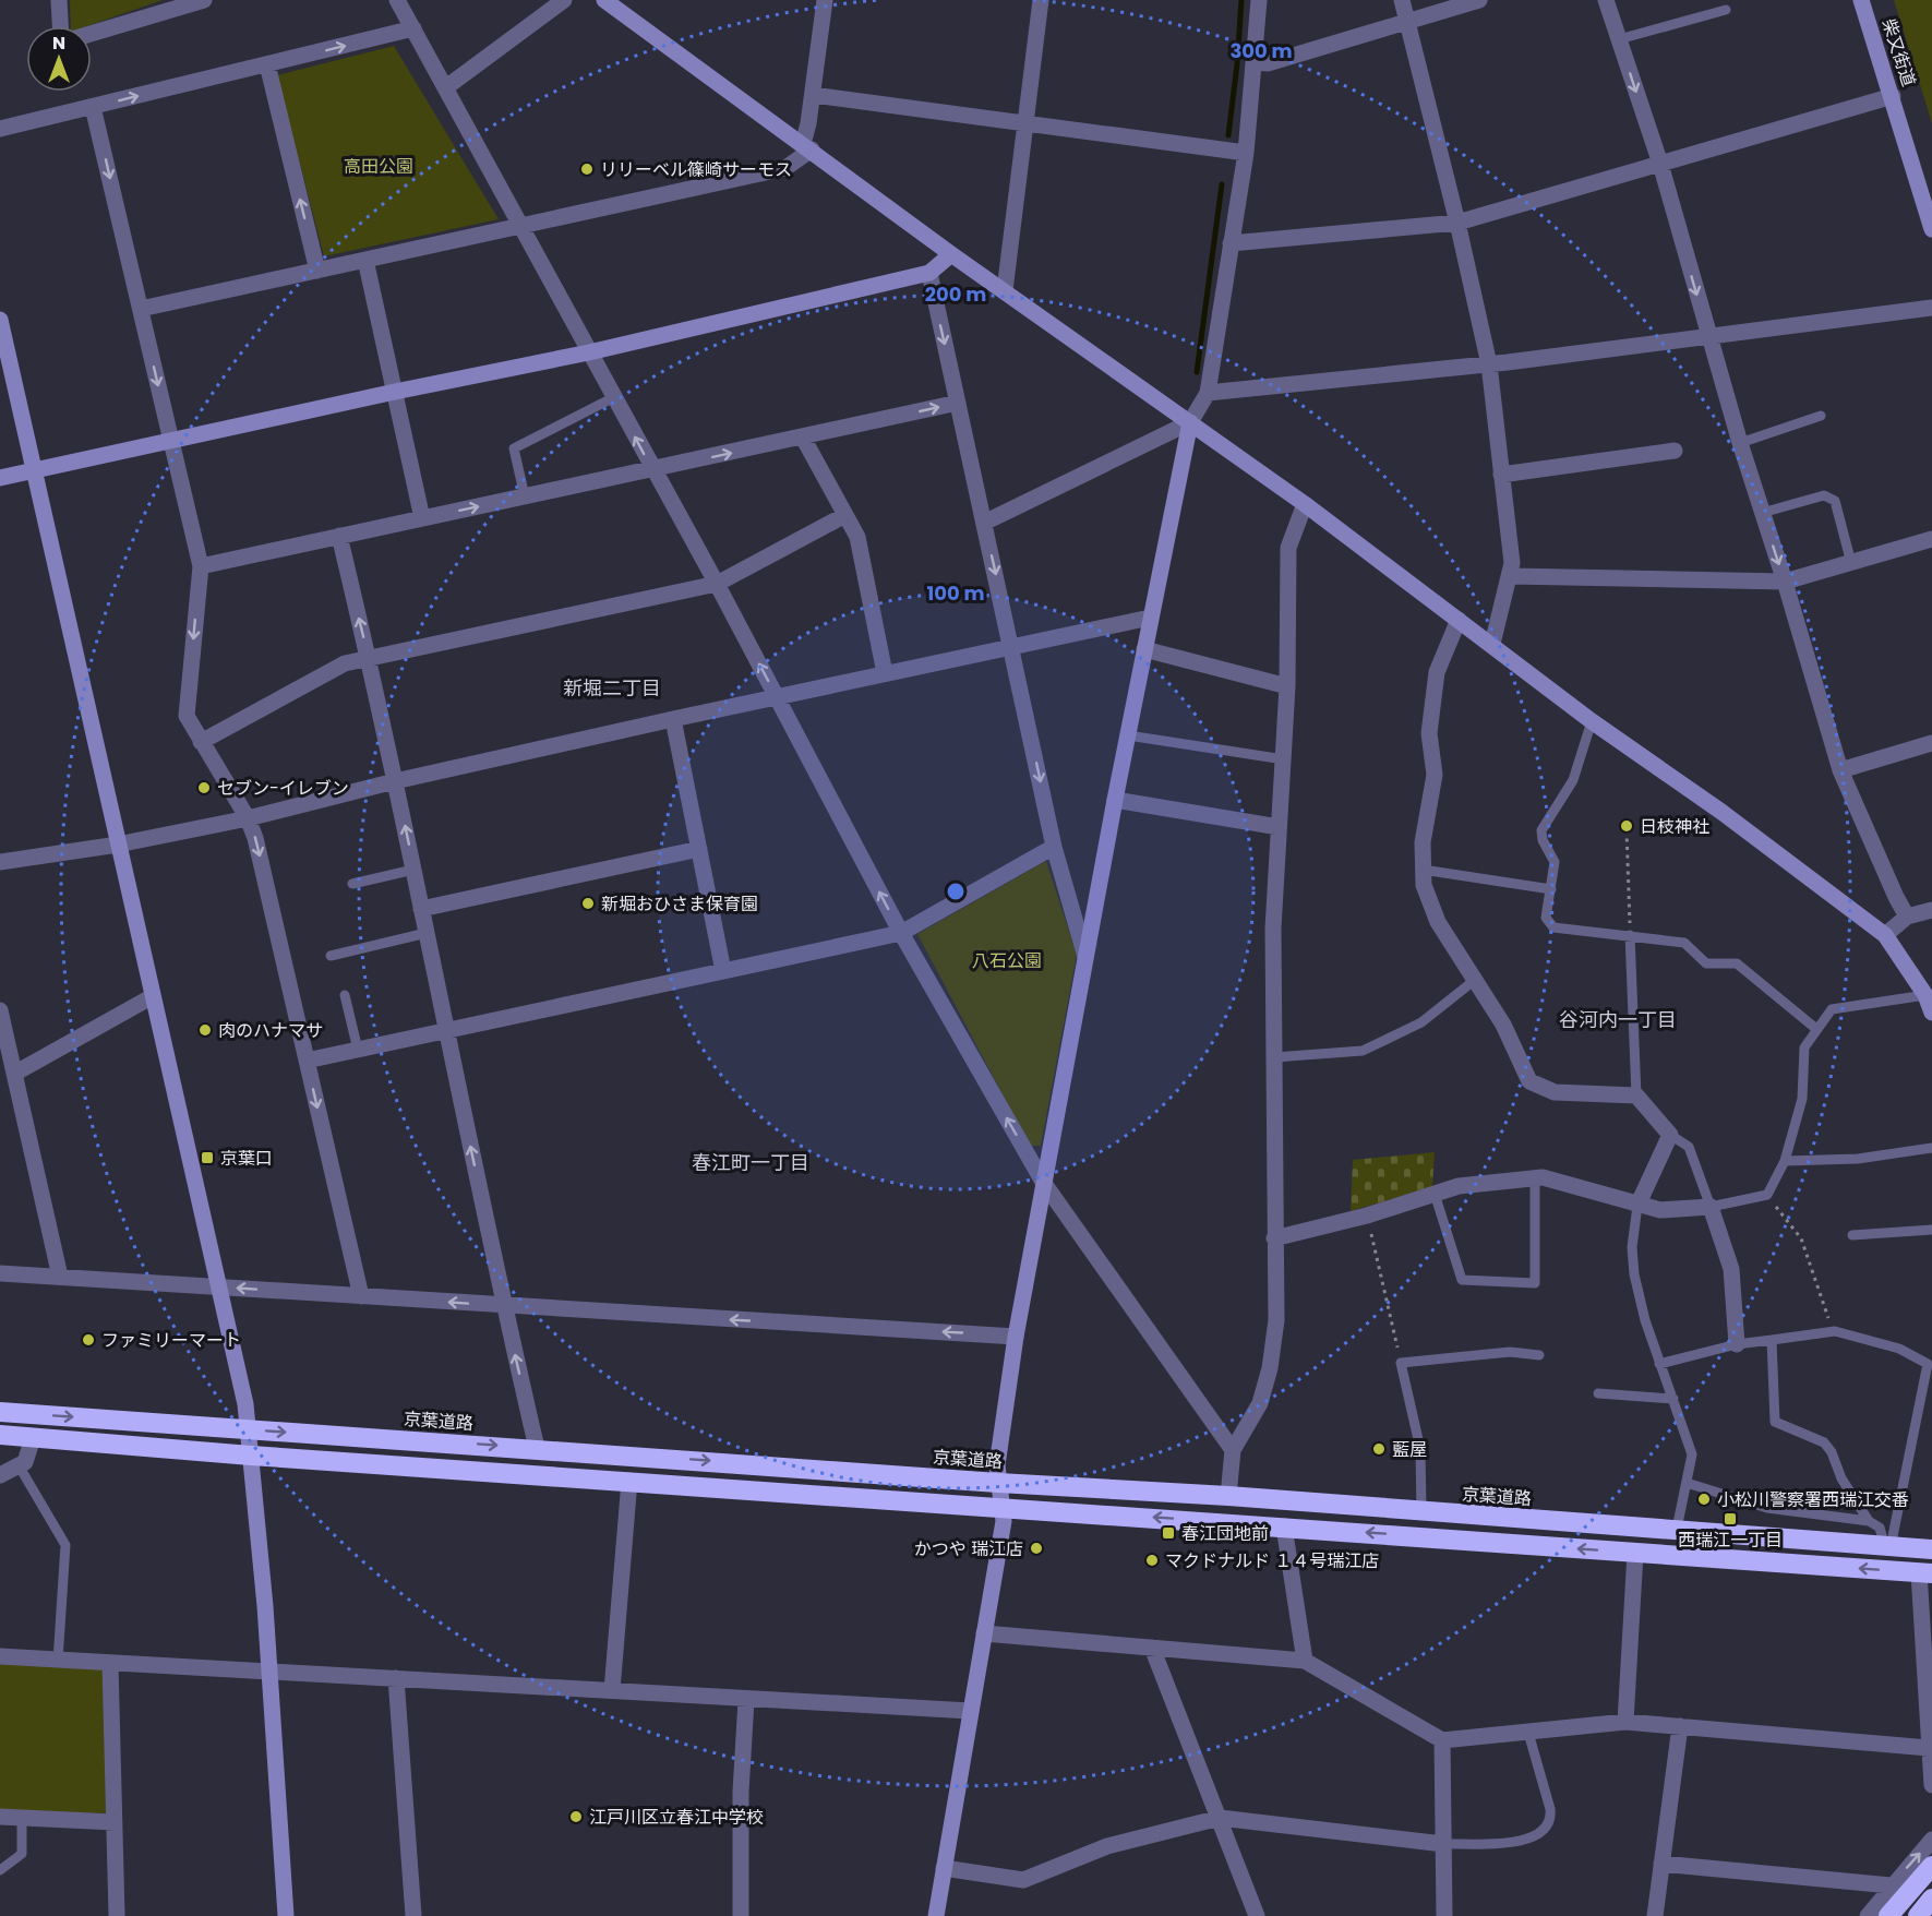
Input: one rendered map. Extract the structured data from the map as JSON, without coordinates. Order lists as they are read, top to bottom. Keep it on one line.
{"streets":{"highway":["京葉道路"],"street":["柴又街道"]},"districts":["新堀二丁目","谷河内一丁目","春江町一丁目"],"parks":["高田公園","八石公園"],"places":{"other":["リリーベル篠崎サーモス","セブン-イレブン","日枝神社","新堀おひさま保育園","肉のハナマサ","ファミリーマート","藍屋","小松川警察署西瑞江交番","かつや 瑞江店","マクドナルド １４号瑞江店","江戸川区立春江中学校"],"transit":["京葉口","西瑞江一丁目","春江団地前"]},"north":"top","rings":["300 m","200 m","100 m"]}
